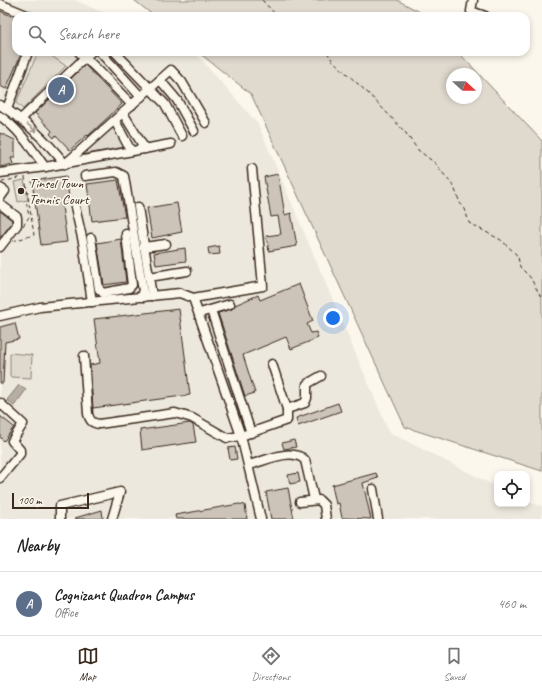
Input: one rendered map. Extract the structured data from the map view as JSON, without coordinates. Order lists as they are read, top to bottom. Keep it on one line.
{"places":["Tinsel Town Tennis Court"],"scale_bar":"100 m","north":"right","page":{"search":"Search here","pins":"A","scale":"100 m","heading":"Nearby","list":[{"mark":"A","name":"Cognizant Quadron Campus","note":"Office","value":"460 m"}],"nav":["Map","Directions","Saved"]}}
